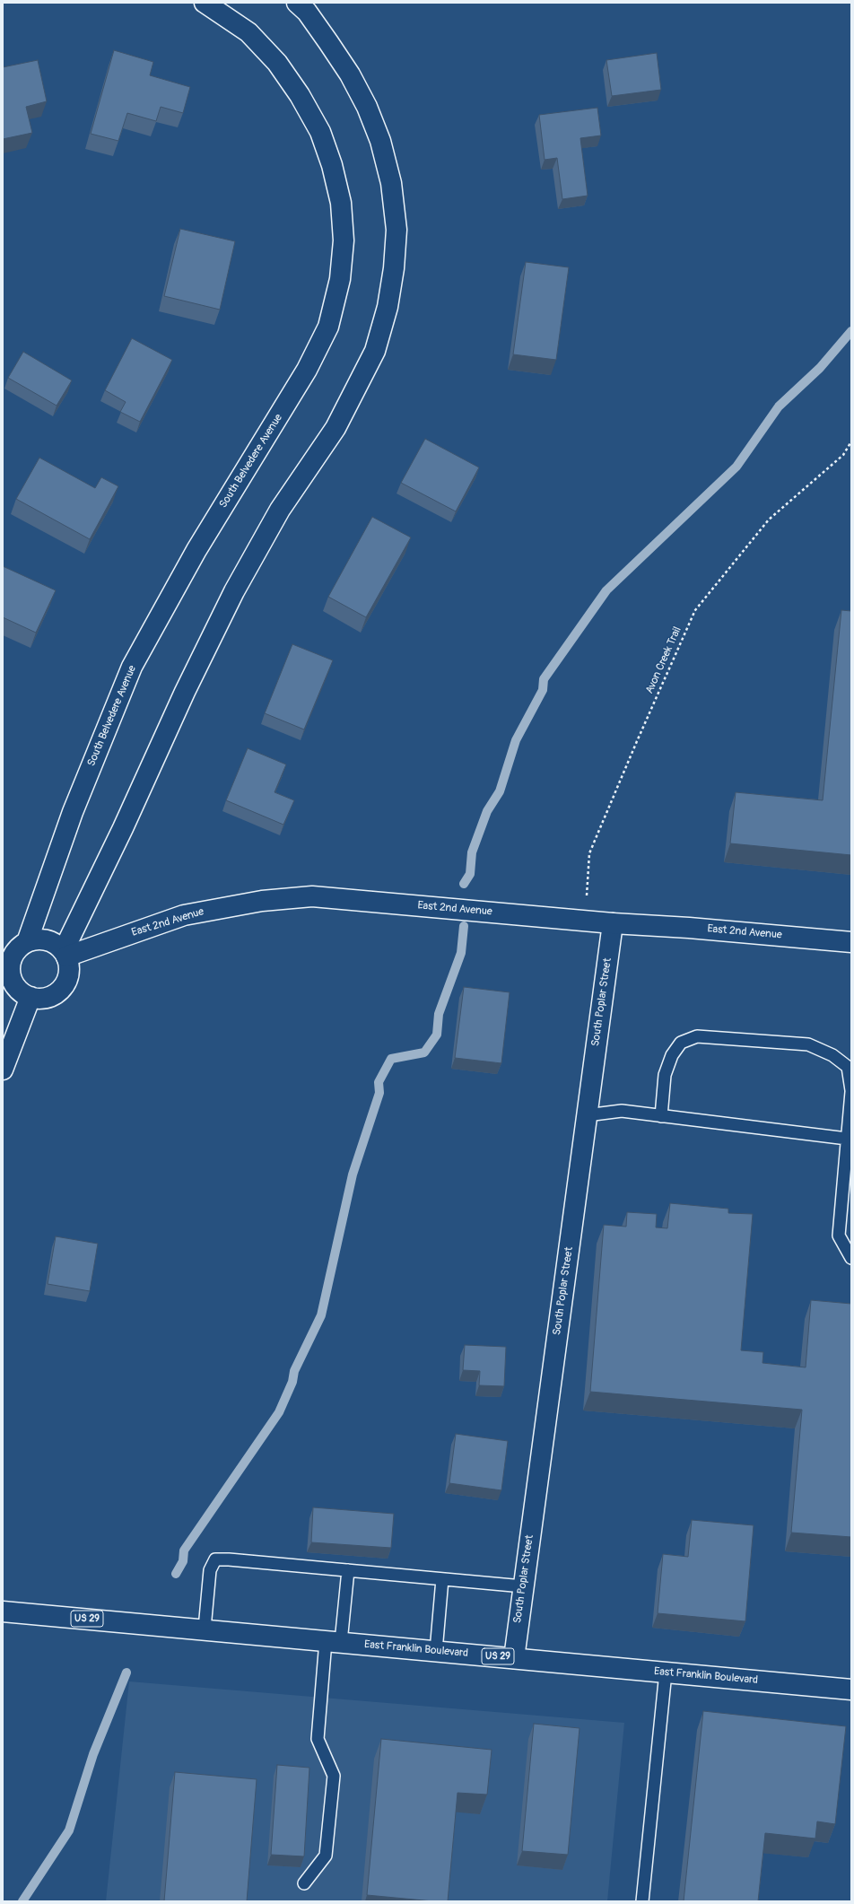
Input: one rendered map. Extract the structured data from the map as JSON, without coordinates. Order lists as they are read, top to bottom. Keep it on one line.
{"streets":{"street":["South Belvedere Avenue","East 2nd Avenue","South Poplar Street","US 29","East Franklin Boulevard"],"path":["Avon Creek Trail"]},"crossings":[["South Belvedere Avenue","East 2nd Avenue"],["Avon Creek Trail","East 2nd Avenue"],["Avon Creek Trail","South Poplar Street"],["East 2nd Avenue","South Poplar Street"],["South Poplar Street","East Franklin Boulevard"]]}
